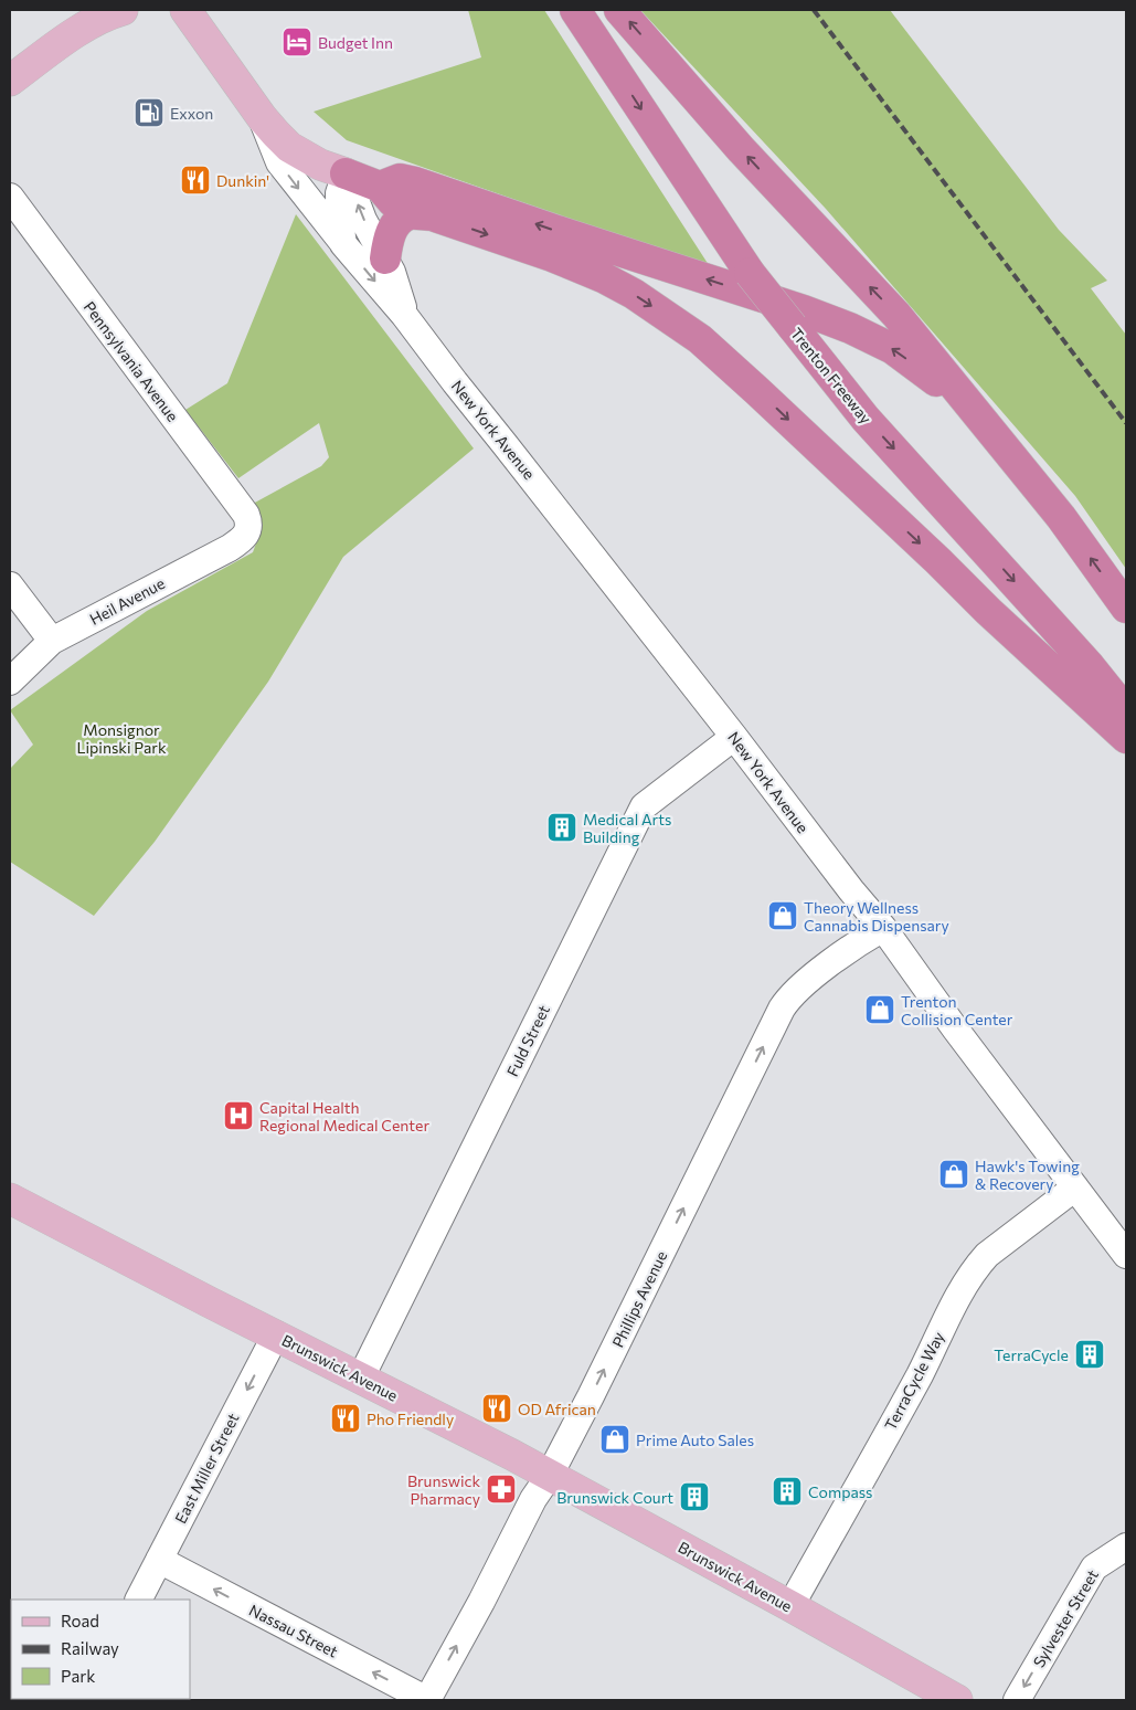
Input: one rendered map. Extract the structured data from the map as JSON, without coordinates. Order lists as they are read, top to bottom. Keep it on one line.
{"streets":{"highway":["Trenton Freeway"],"main road":["Brunswick Avenue"],"street":["Pennsylvania Avenue","New York Avenue","Heil Avenue","Fuld Street","Phillips Avenue","TerraCycle Way","East Miller Street","Sylvester Street","Nassau Street"]},"crossings":[["Pennsylvania Avenue","Heil Avenue"],["New York Avenue","Fuld Street"],["New York Avenue","Phillips Avenue"],["New York Avenue","TerraCycle Way"],["Fuld Street","Brunswick Avenue"],["Phillips Avenue","Brunswick Avenue"],["Phillips Avenue","Nassau Street"],["Brunswick Avenue","TerraCycle Way"],["Brunswick Avenue","East Miller Street"],["East Miller Street","Nassau Street"]],"one_way":["Phillips Avenue","East Miller Street","Sylvester Street","Nassau Street"],"parks":["Monsignor Lipinski Park"],"places":{"hotel":["Budget Inn"],"fuel station":["Exxon"],"restaurant":["Dunkin'","OD African","Pho Friendly"],"building":["Medical Arts Building","TerraCycle","Compass","Brunswick Court"],"shop":["Theory Wellness Cannabis Dispensary","Trenton Collision Center","Hawk's Towing & Recovery","Prime Auto Sales"],"hospital":["Capital Health Regional Medical Center"],"pharmacy":["Brunswick Pharmacy"]},"legend":["Road","Railway","Park"]}
